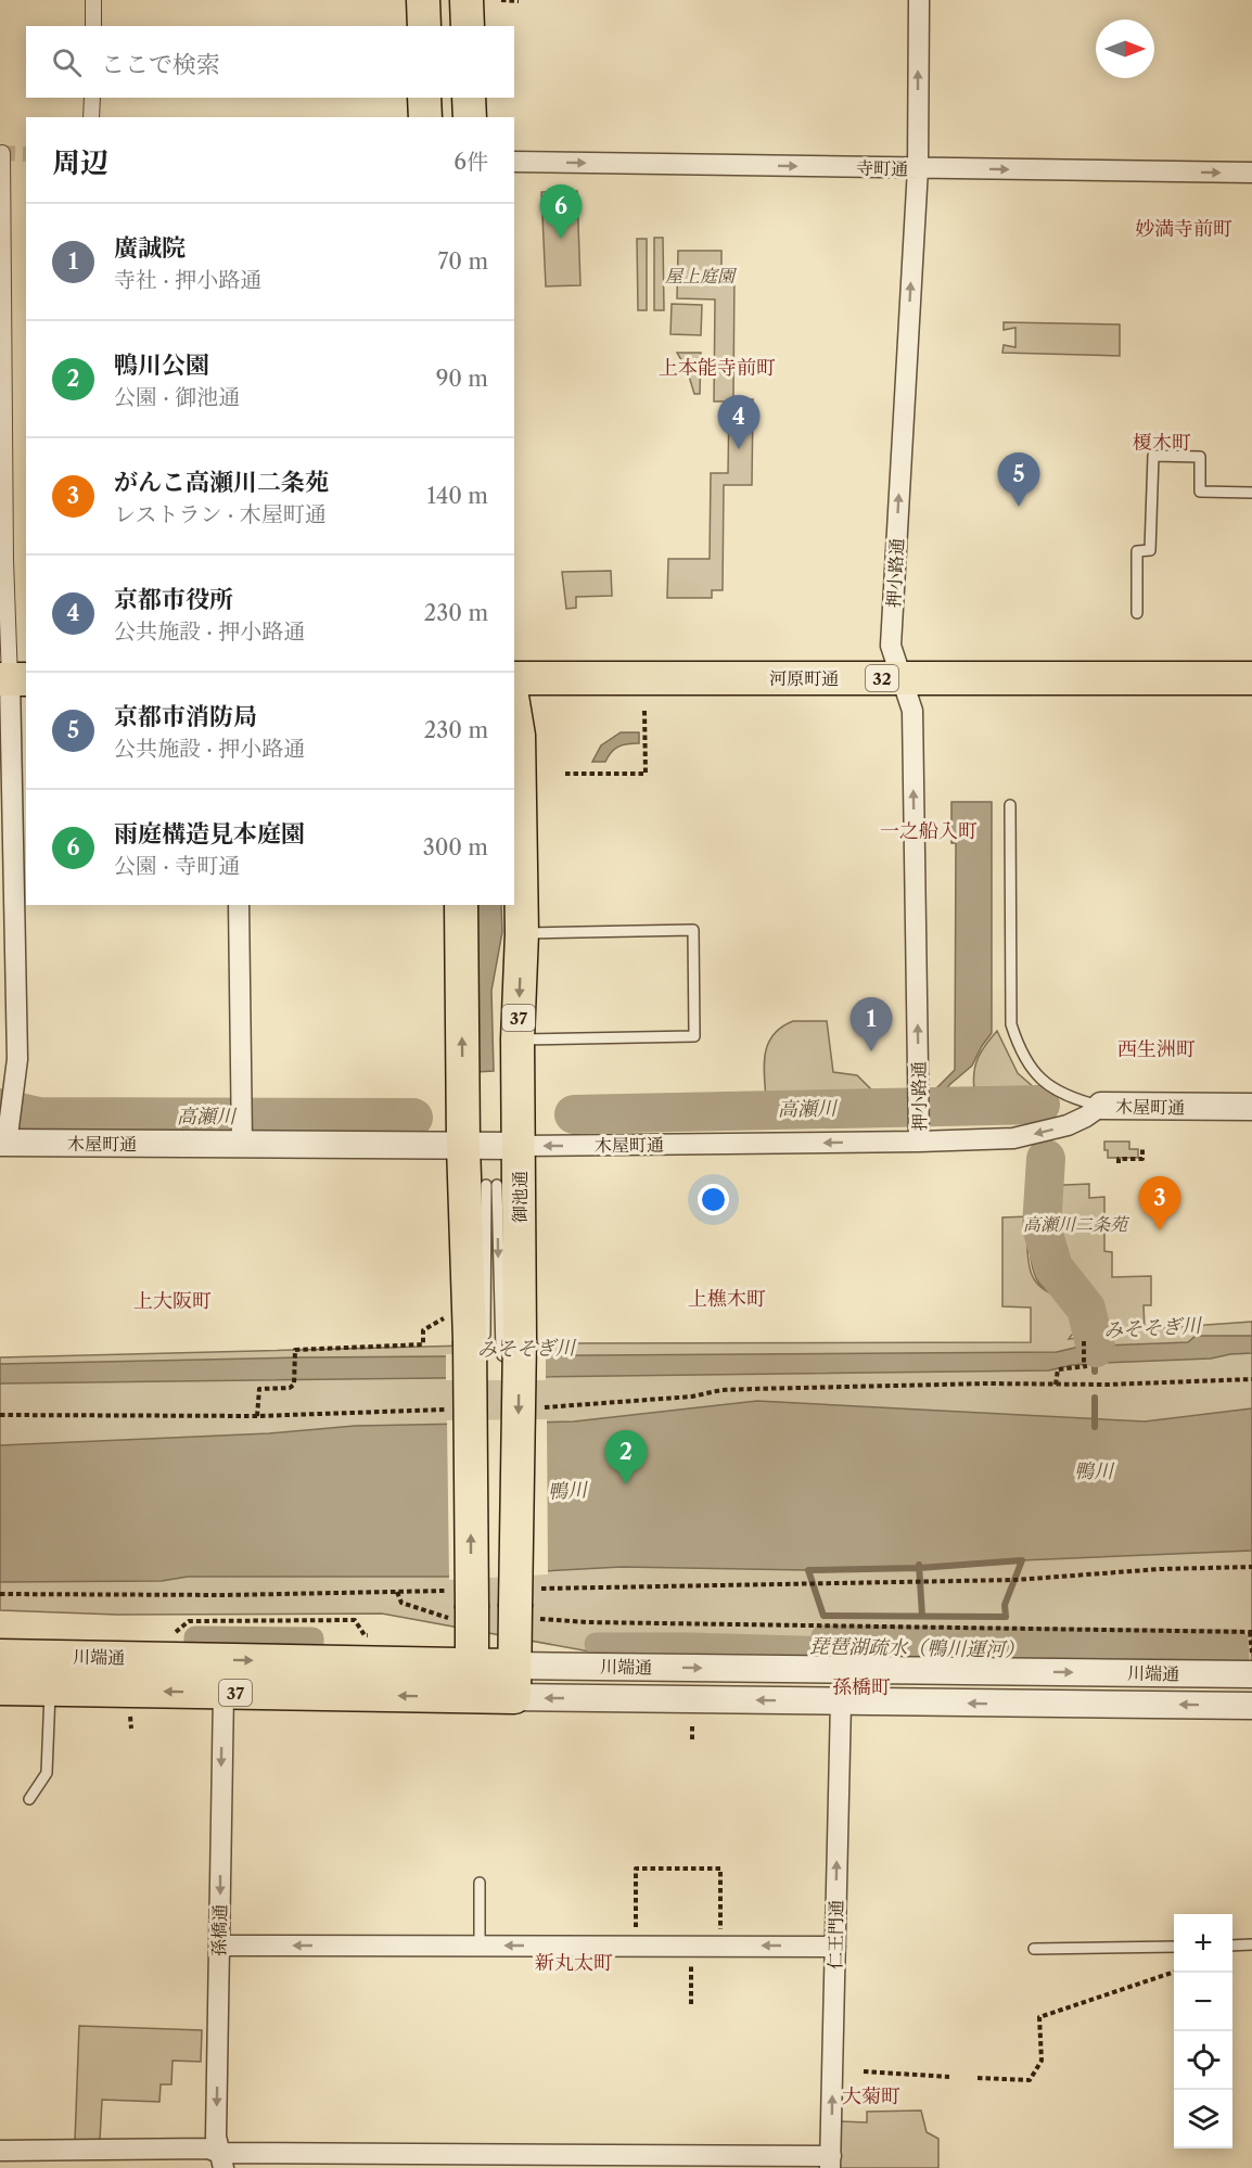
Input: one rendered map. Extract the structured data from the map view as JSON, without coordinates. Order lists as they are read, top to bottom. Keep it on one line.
{"streets":{"main road":["河原町通","32","37","御池通","川端通"],"street":["寺町通","押小路通","木屋町通","孫橋通","仁王門通"]},"crossings":[["寺町通","押小路通"],["押小路通","河原町通"],["押小路通","木屋町通"],["木屋町通","御池通"],["御池通","川端通"],["川端通","孫橋通"],["川端通","仁王門通"]],"one_way":["寺町通","押小路通","木屋町通","孫橋通","仁王門通"],"districts":["妙満寺前町","上本能寺前町","榎木町","一之船入町","西生洲町","上樵木町","上大阪町","孫橋町","新丸太町","大菊町"],"water":["高瀬川","みそそぎ川","鴨川","琵琶湖疏水（鴨川運河）"],"parks":["屋上庭園","高瀬川二条苑"],"north":"right","page":{"search":"ここで検索","heading":["周辺","6件"],"pins":["6","4","5","1","3","2"],"list":[{"mark":"1","name":"廣誠院","note":"寺社 · 押小路通","value":"70 m"},{"mark":"2","name":"鴨川公園","note":"公園 · 御池通","value":"90 m"},{"mark":"3","name":"がんこ高瀬川二条苑","note":"レストラン · 木屋町通","value":"140 m"},{"mark":"4","name":"京都市役所","note":"公共施設 · 押小路通","value":"230 m"},{"mark":"5","name":"京都市消防局","note":"公共施設 · 押小路通","value":"230 m"},{"mark":"6","name":"雨庭構造見本庭園","note":"公園 · 寺町通","value":"300 m"}],"map_buttons":["+","−"]}}
